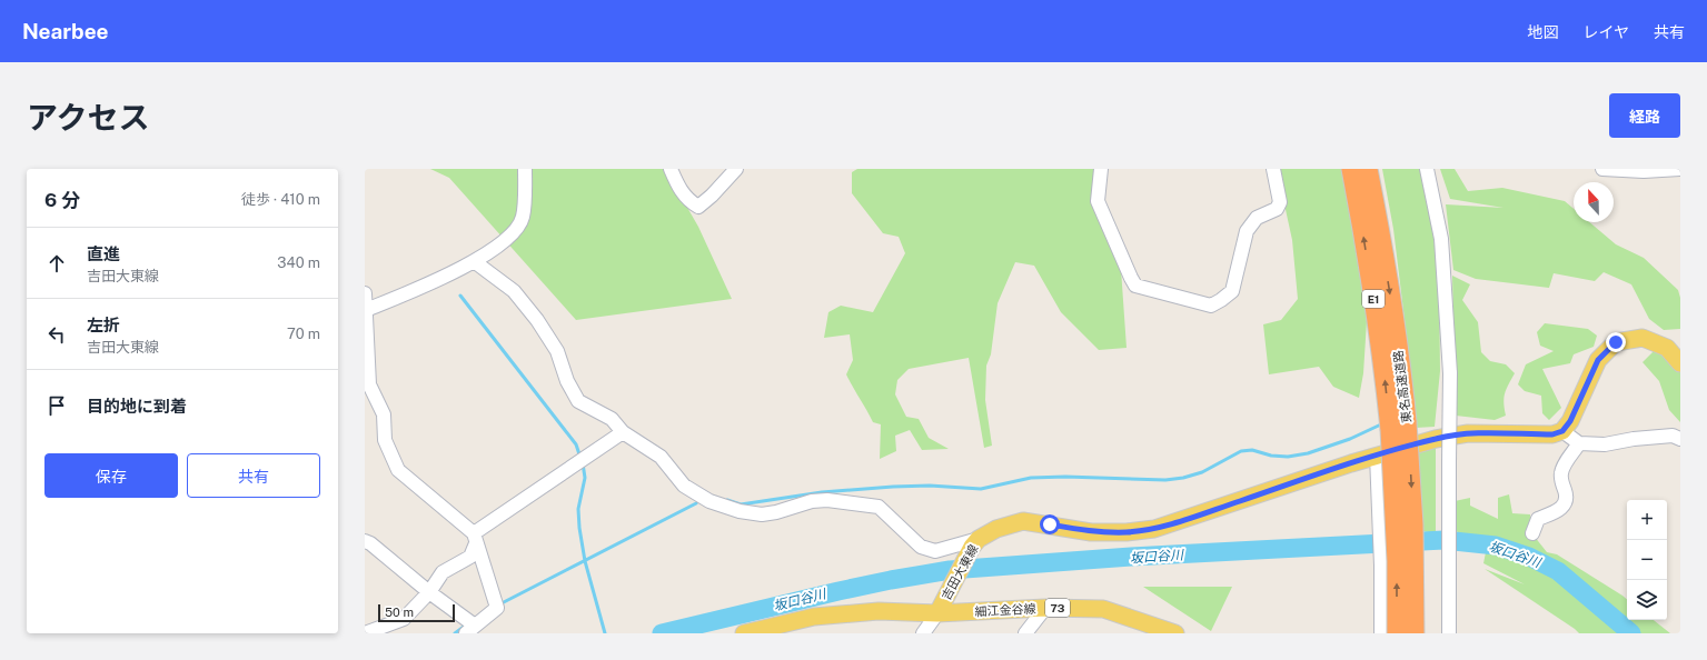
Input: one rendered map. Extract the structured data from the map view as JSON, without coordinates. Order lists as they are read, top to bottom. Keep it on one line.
{"streets":{"highway":["E1","東名高速道路"],"main road":["吉田大東線","73","細江金谷線"]},"crossings":[["吉田大東線","73"],["吉田大東線","細江金谷線"],["73","細江金谷線"]],"water":["坂口谷川"],"scale_bar":"50 m","north":"top","page":{"header":"Nearbee","nav":["地図","レイヤ","共有"],"title":"アクセス","buttons":["経路",["保存","共有"]],"heading":["6 分","徒歩 · 410 m"],"list":[["直進","吉田大東線","340 m"],["左折","吉田大東線","70 m"],"目的地に到着"],"map_buttons":["+","−"],"scale":"50 m"}}
